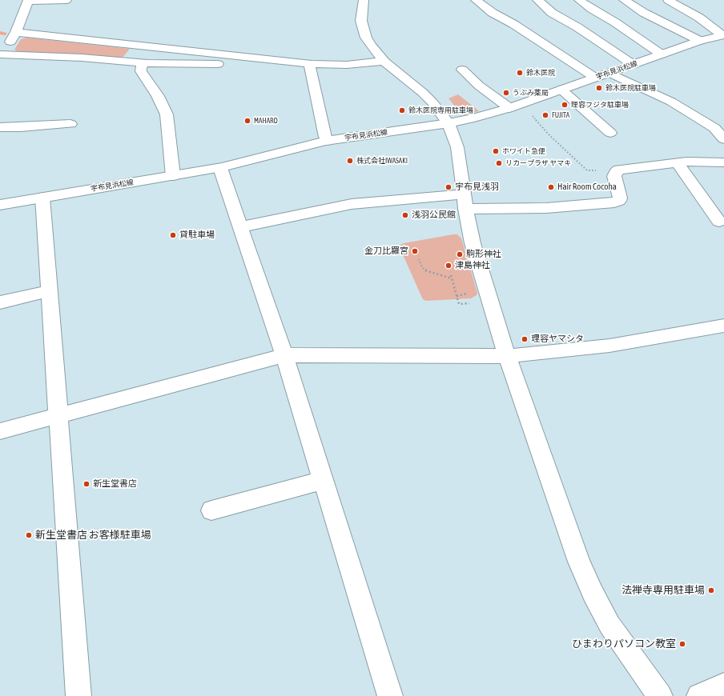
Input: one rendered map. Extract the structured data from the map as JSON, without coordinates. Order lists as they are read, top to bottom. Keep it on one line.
{"streets":{"street":["宇布見浜松線"]},"places":["鈴木医院","鈴木医院駐車場","うぶみ薬局","理容フジタ駐車場","鈴木医院専用駐車場","FUJITA","MAHARO","ホワイト急便","株式会社IWASAKI","リカープラザ ヤマキ","宇布見浅羽","Hair Room Cocoha","浅羽公民館","貸駐車場","金刀比羅宮","駒形神社","津島神社","理容ヤマシタ","新生堂書店","新生堂書店 お客様駐車場","法禅寺専用駐車場","ひまわりパソコン教室"]}
